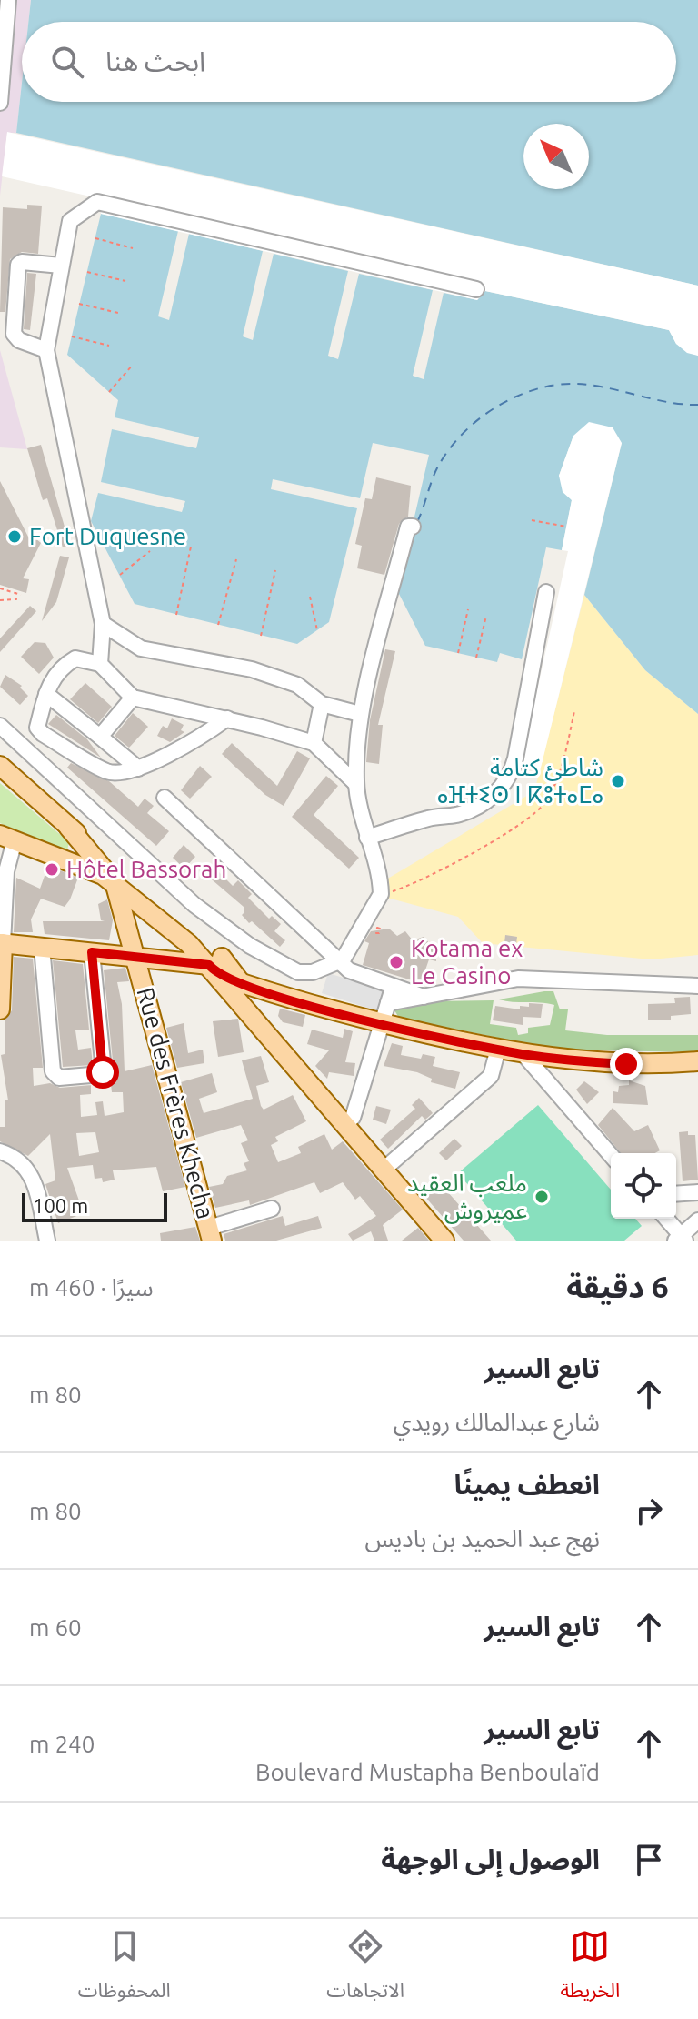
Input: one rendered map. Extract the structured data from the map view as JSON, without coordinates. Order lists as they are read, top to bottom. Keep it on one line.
{"streets":{"main road":["Rue des Frères Khecha"]},"places":["Fort Duquesne","شاطئ كتامة ⴰⴼⵜⵉⵙ ⵏ ⴽⵓⵜⴰⵎⴰ","Hôtel Bassorah","Kotama ex Le Casino","ملعب العقيد عميروش"],"scale_bar":"100 m","north":"top left","page":{"search":"ابحث هنا","scale":"100 m","heading":["6 دقيقة","سيرًا · 460 m"],"list":[["تابع السير","شارع عبدالمالك رويدي","80 m"],["انعطف يمينًا","نهج عبد الحميد بن باديس","80 m"],["تابع السير","60 m"],["تابع السير","Boulevard Mustapha Benboulaïd","240 m"],"الوصول إلى الوجهة"],"nav":["الخريطة","الاتجاهات","المحفوظات"]}}
